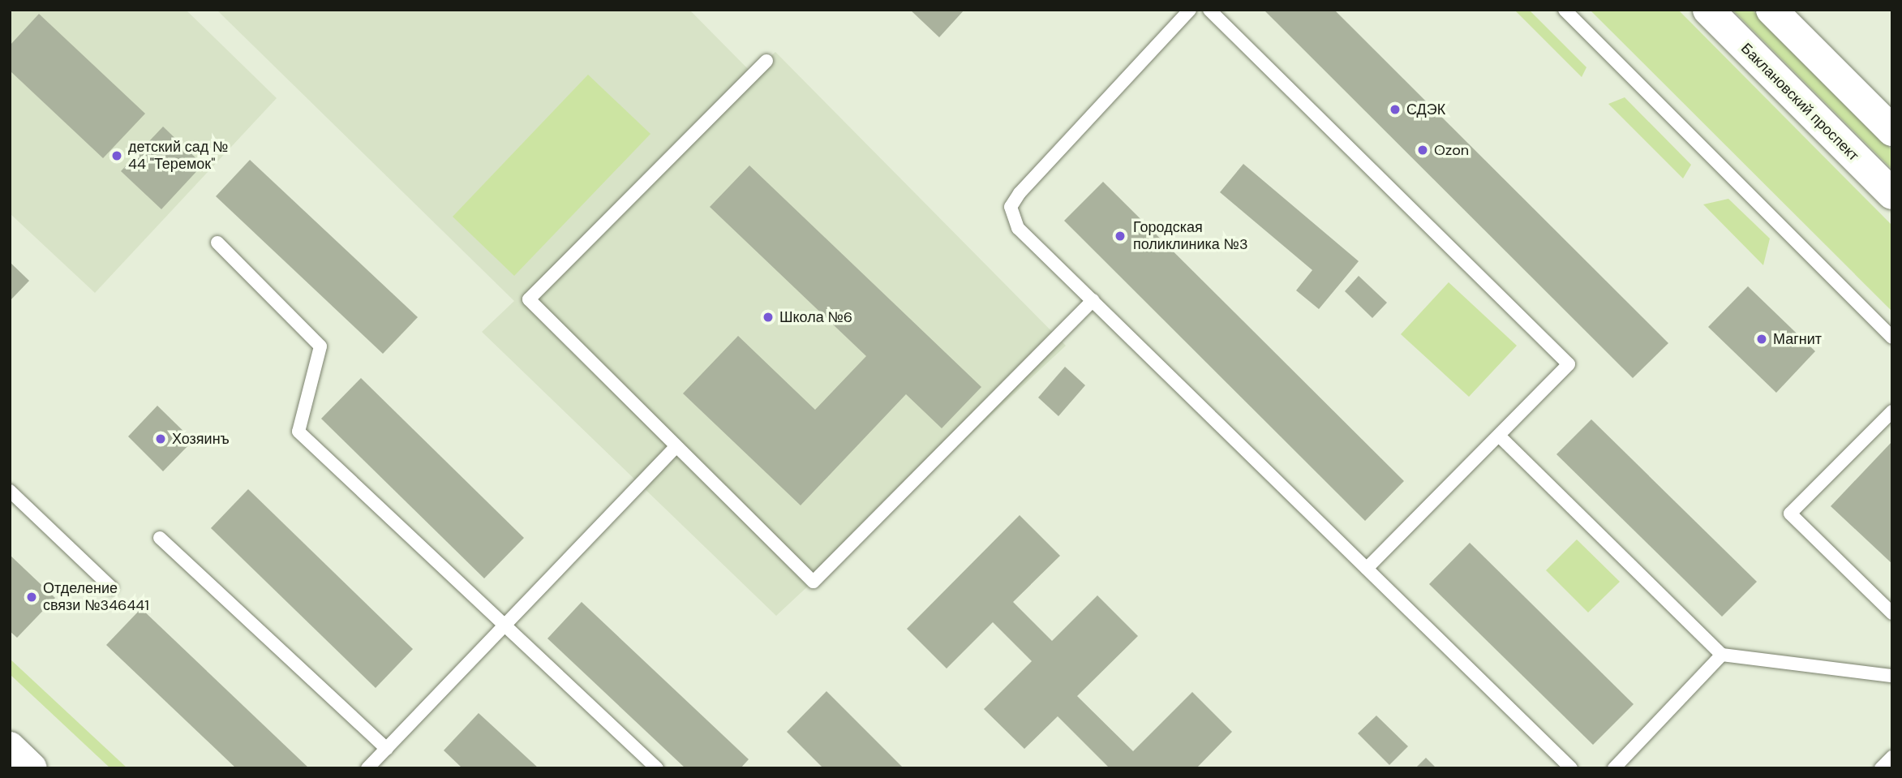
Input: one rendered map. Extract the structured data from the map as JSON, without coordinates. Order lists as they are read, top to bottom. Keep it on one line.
{"streets":{"main road":["Баклановский проспект"]},"places":["СДЭК","Ozon","детский сад № 44 \"Теремок\"","Городская поликлиника №3","Школа №6","Магнит","Хозяинъ","Отделение связи №346441"]}
